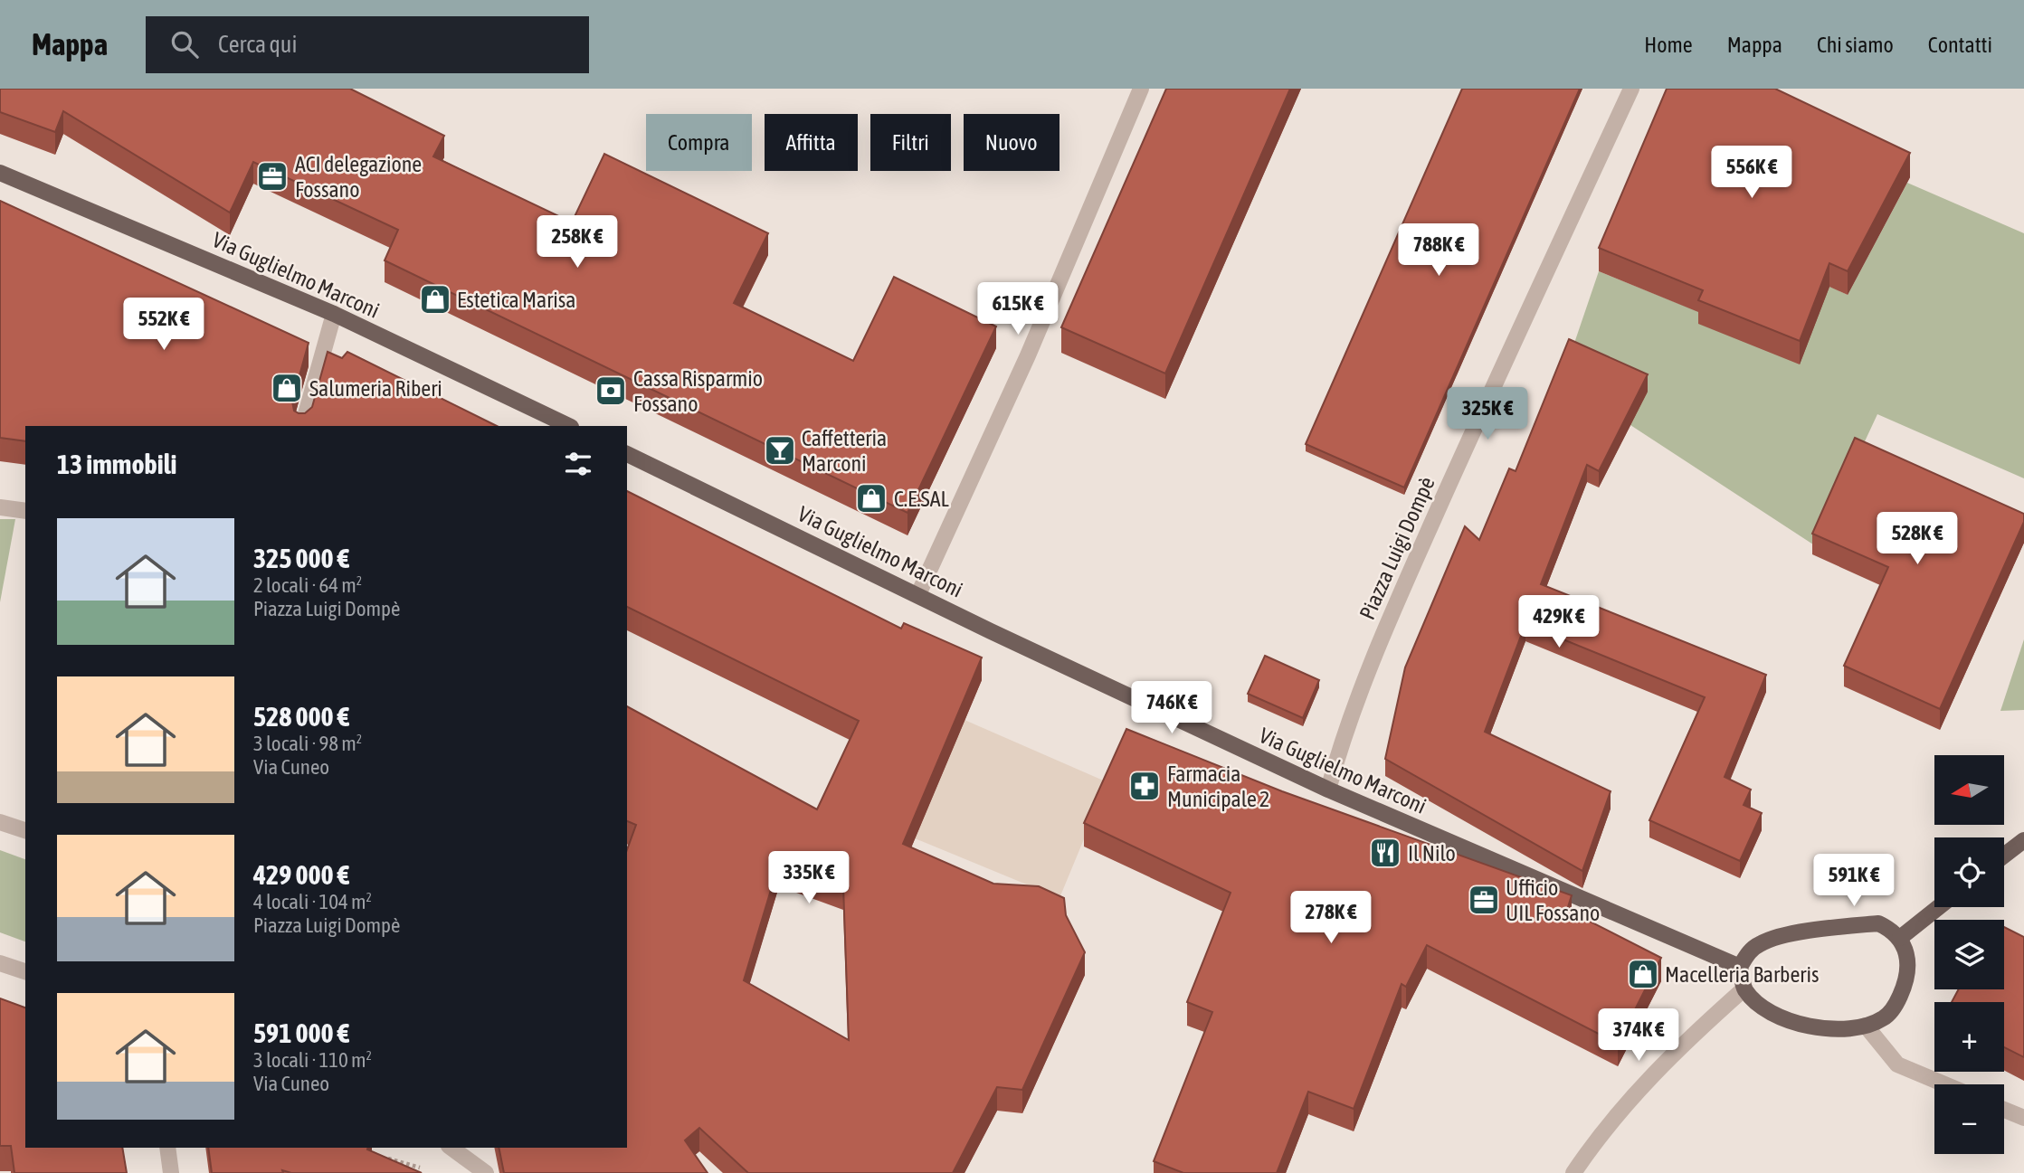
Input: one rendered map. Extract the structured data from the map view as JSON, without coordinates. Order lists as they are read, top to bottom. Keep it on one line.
{"streets":{"main road":["Via Guglielmo Marconi"],"street":["Piazza Luigi Dompè"]},"crossings":[["Via Guglielmo Marconi","Piazza Luigi Dompè"]],"places":{"office":["ACI delegazione Fossano","Ufficio UIL Fossano"],"shop":["Estetica Marisa","Salumeria Riberi","C.E.SAL","Macelleria Barberis"],"bank":["Cassa Risparmio Fossano"],"bar":["Caffetteria Marconi"],"pharmacy":["Farmacia Municipale 2"],"restaurant":["Il Nilo"]},"north":"left","page":{"header":"Mappa","search":"Cerca qui","nav":["Home","Mappa","Chi siamo","Contatti"],"chip":["Compra","Affitta","Filtri","Nuovo"],"price":["556K €","258K €","788K €","615K €","552K €","325K €","528K €","429K €","746K €","335K €","591K €","278K €","374K €"],"heading":"13 immobili","list":[{"name":"325 000 €","note":"2 locali · 64 m² · Piazza Luigi Dompè"},{"name":"528 000 €","note":"3 locali · 98 m² · Via Cuneo"},{"name":"429 000 €","note":"4 locali · 104 m² · Piazza Luigi Dompè"},{"name":"591 000 €","note":"3 locali · 110 m² · Via Cuneo"}],"map_buttons":["+","−"]}}
